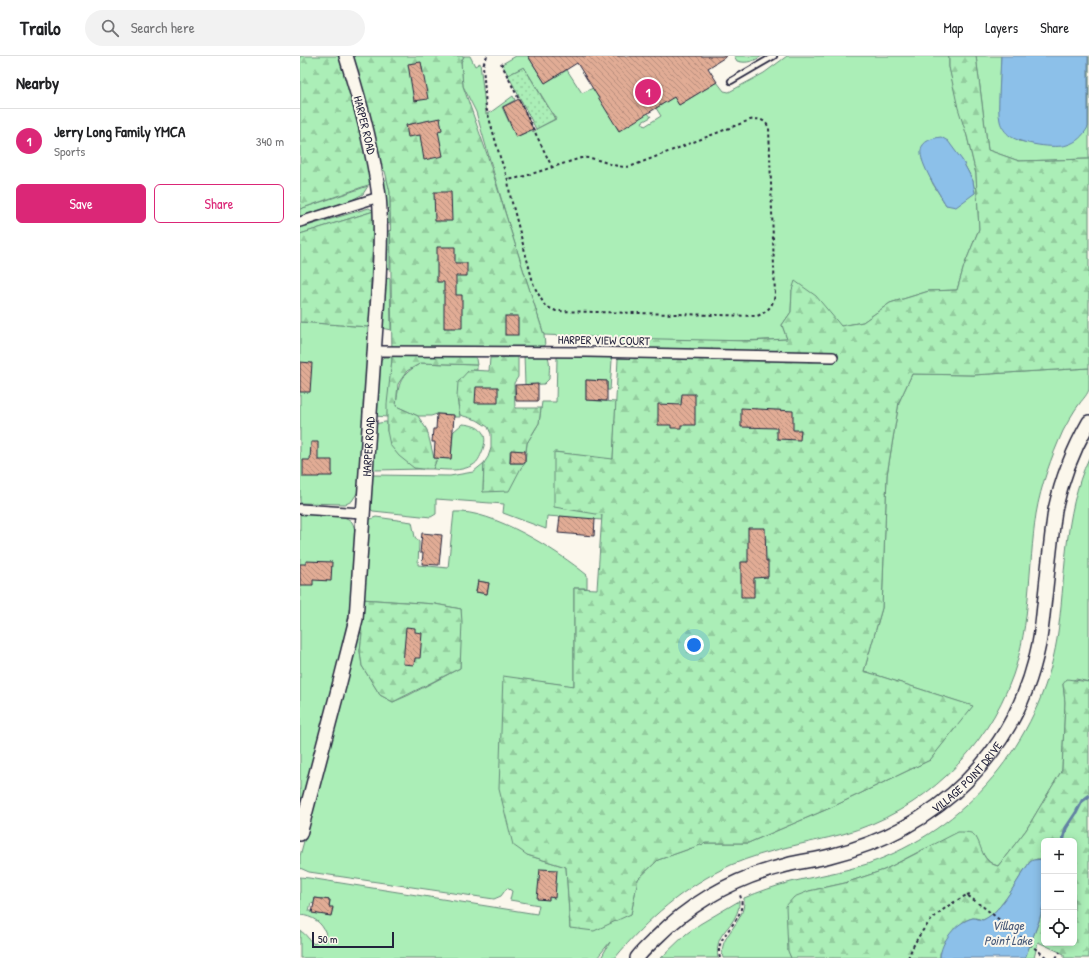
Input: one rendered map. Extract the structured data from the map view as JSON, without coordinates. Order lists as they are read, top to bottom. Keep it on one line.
{"streets":{"main road":["HARPER ROAD","VILLAGE POINT DRIVE"],"street":["HARPER VIEW COURT"]},"crossings":[["HARPER ROAD","HARPER VIEW COURT"]],"water":["Village Point Lake"],"scale_bar":"50 m","page":{"header":"Trailo","search":"Search here","nav":["Map","Layers","Share"],"heading":"Nearby","pins":"1","list":[{"mark":"1","name":"Jerry Long Family YMCA","note":"Sports","value":"340 m"}],"buttons":["Save","Share"],"map_buttons":["+","−"],"scale":"50 m"}}
